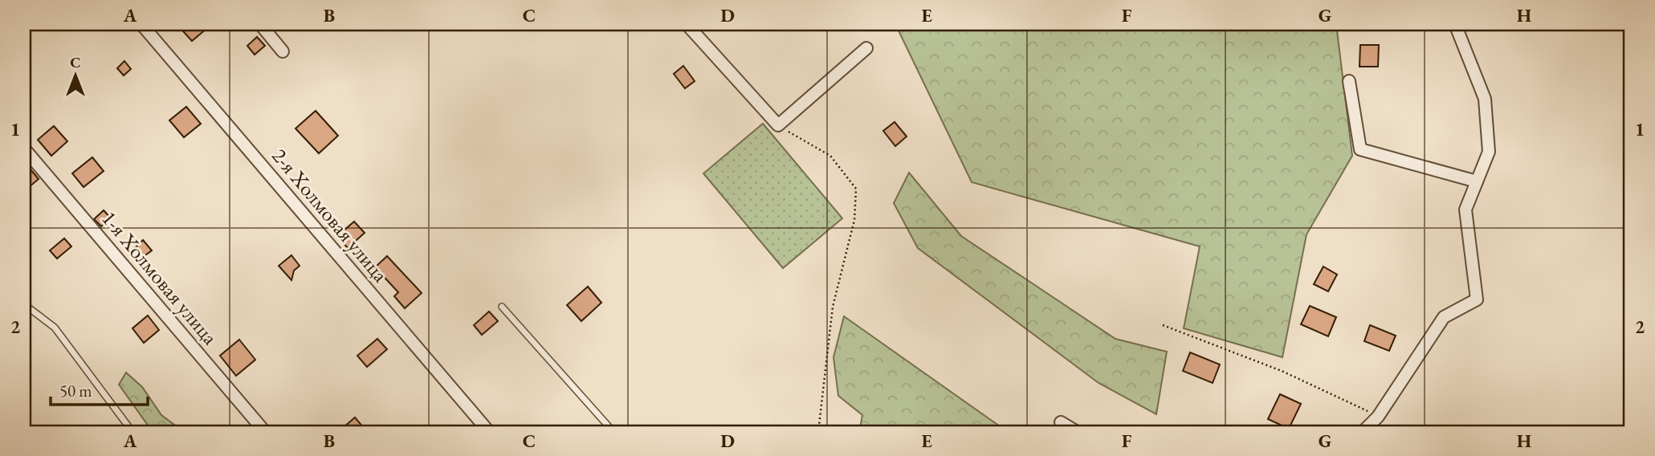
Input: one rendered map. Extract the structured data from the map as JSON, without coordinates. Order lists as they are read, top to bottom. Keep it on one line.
{"streets":{"street":["2-я Холмовая улица","1-я Холмовая улица"]},"scale_bar":"50 m","north":"top","grid":{"columns":["A","B","C","D","E","F","G","H"],"rows":["1","2"]}}
